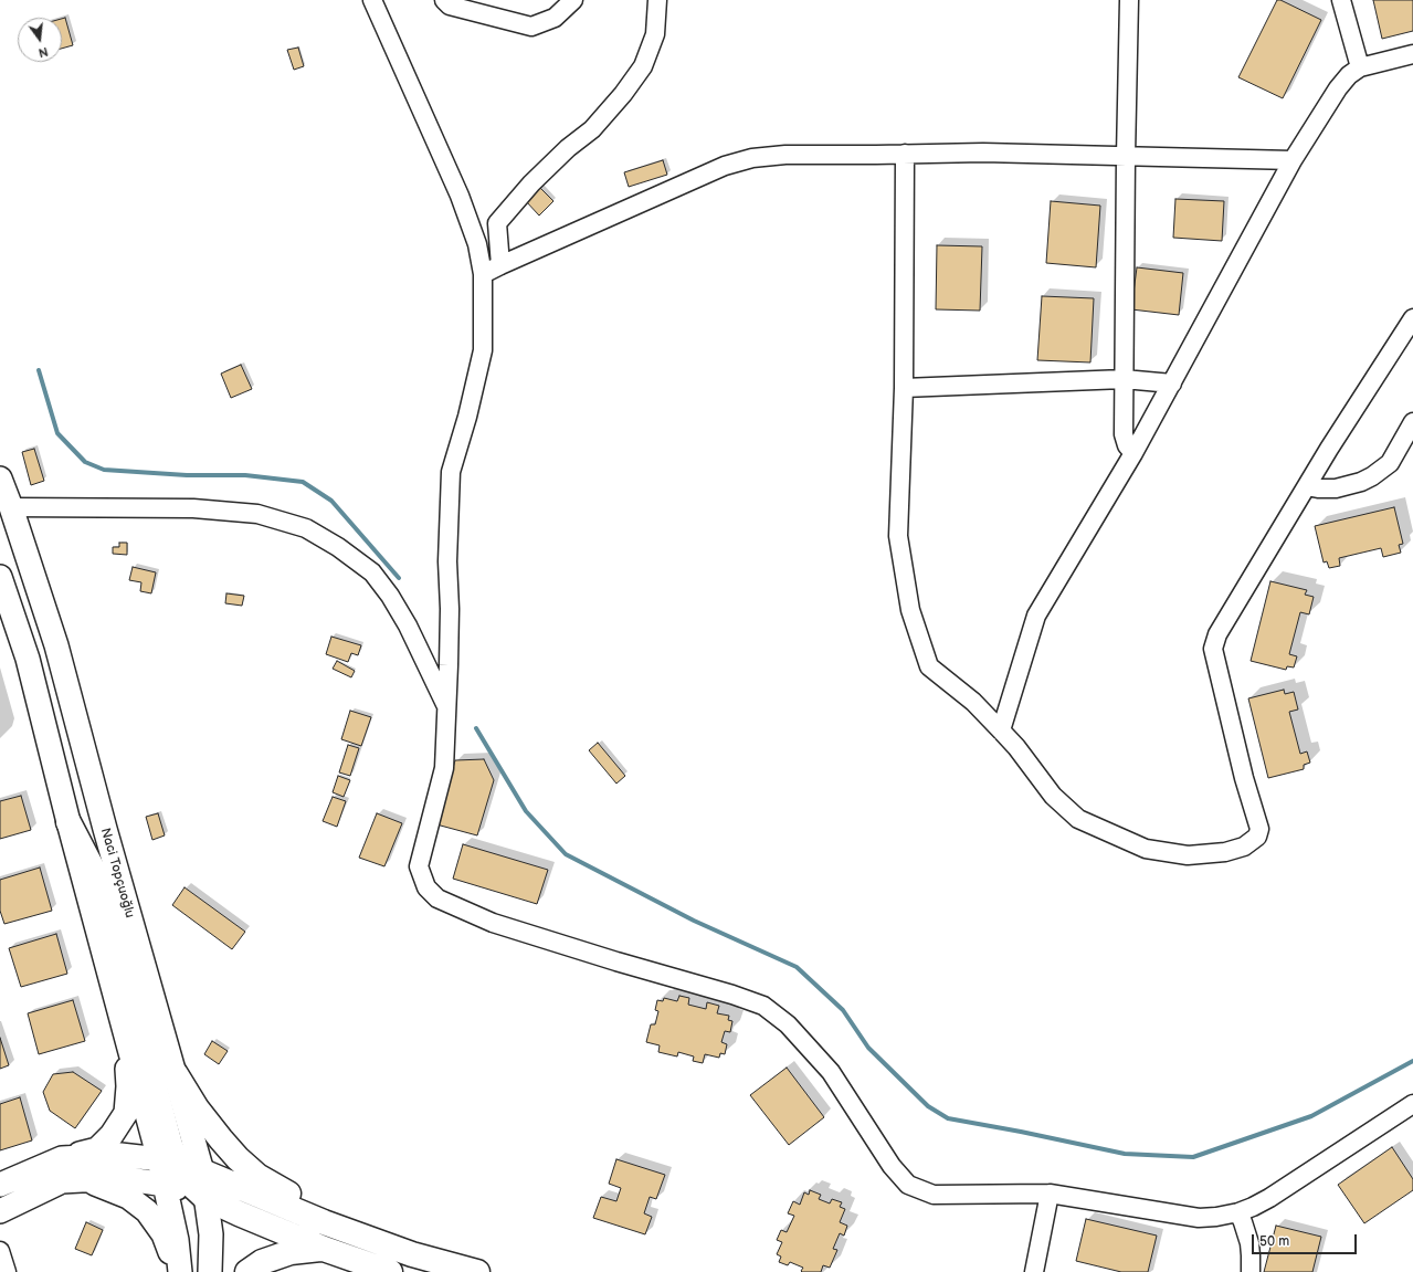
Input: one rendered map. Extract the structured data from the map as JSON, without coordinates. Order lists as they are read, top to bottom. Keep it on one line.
{"streets":{"main road":["Naci Topçuoğlu"]},"scale_bar":"50 m","north":"bottom"}
